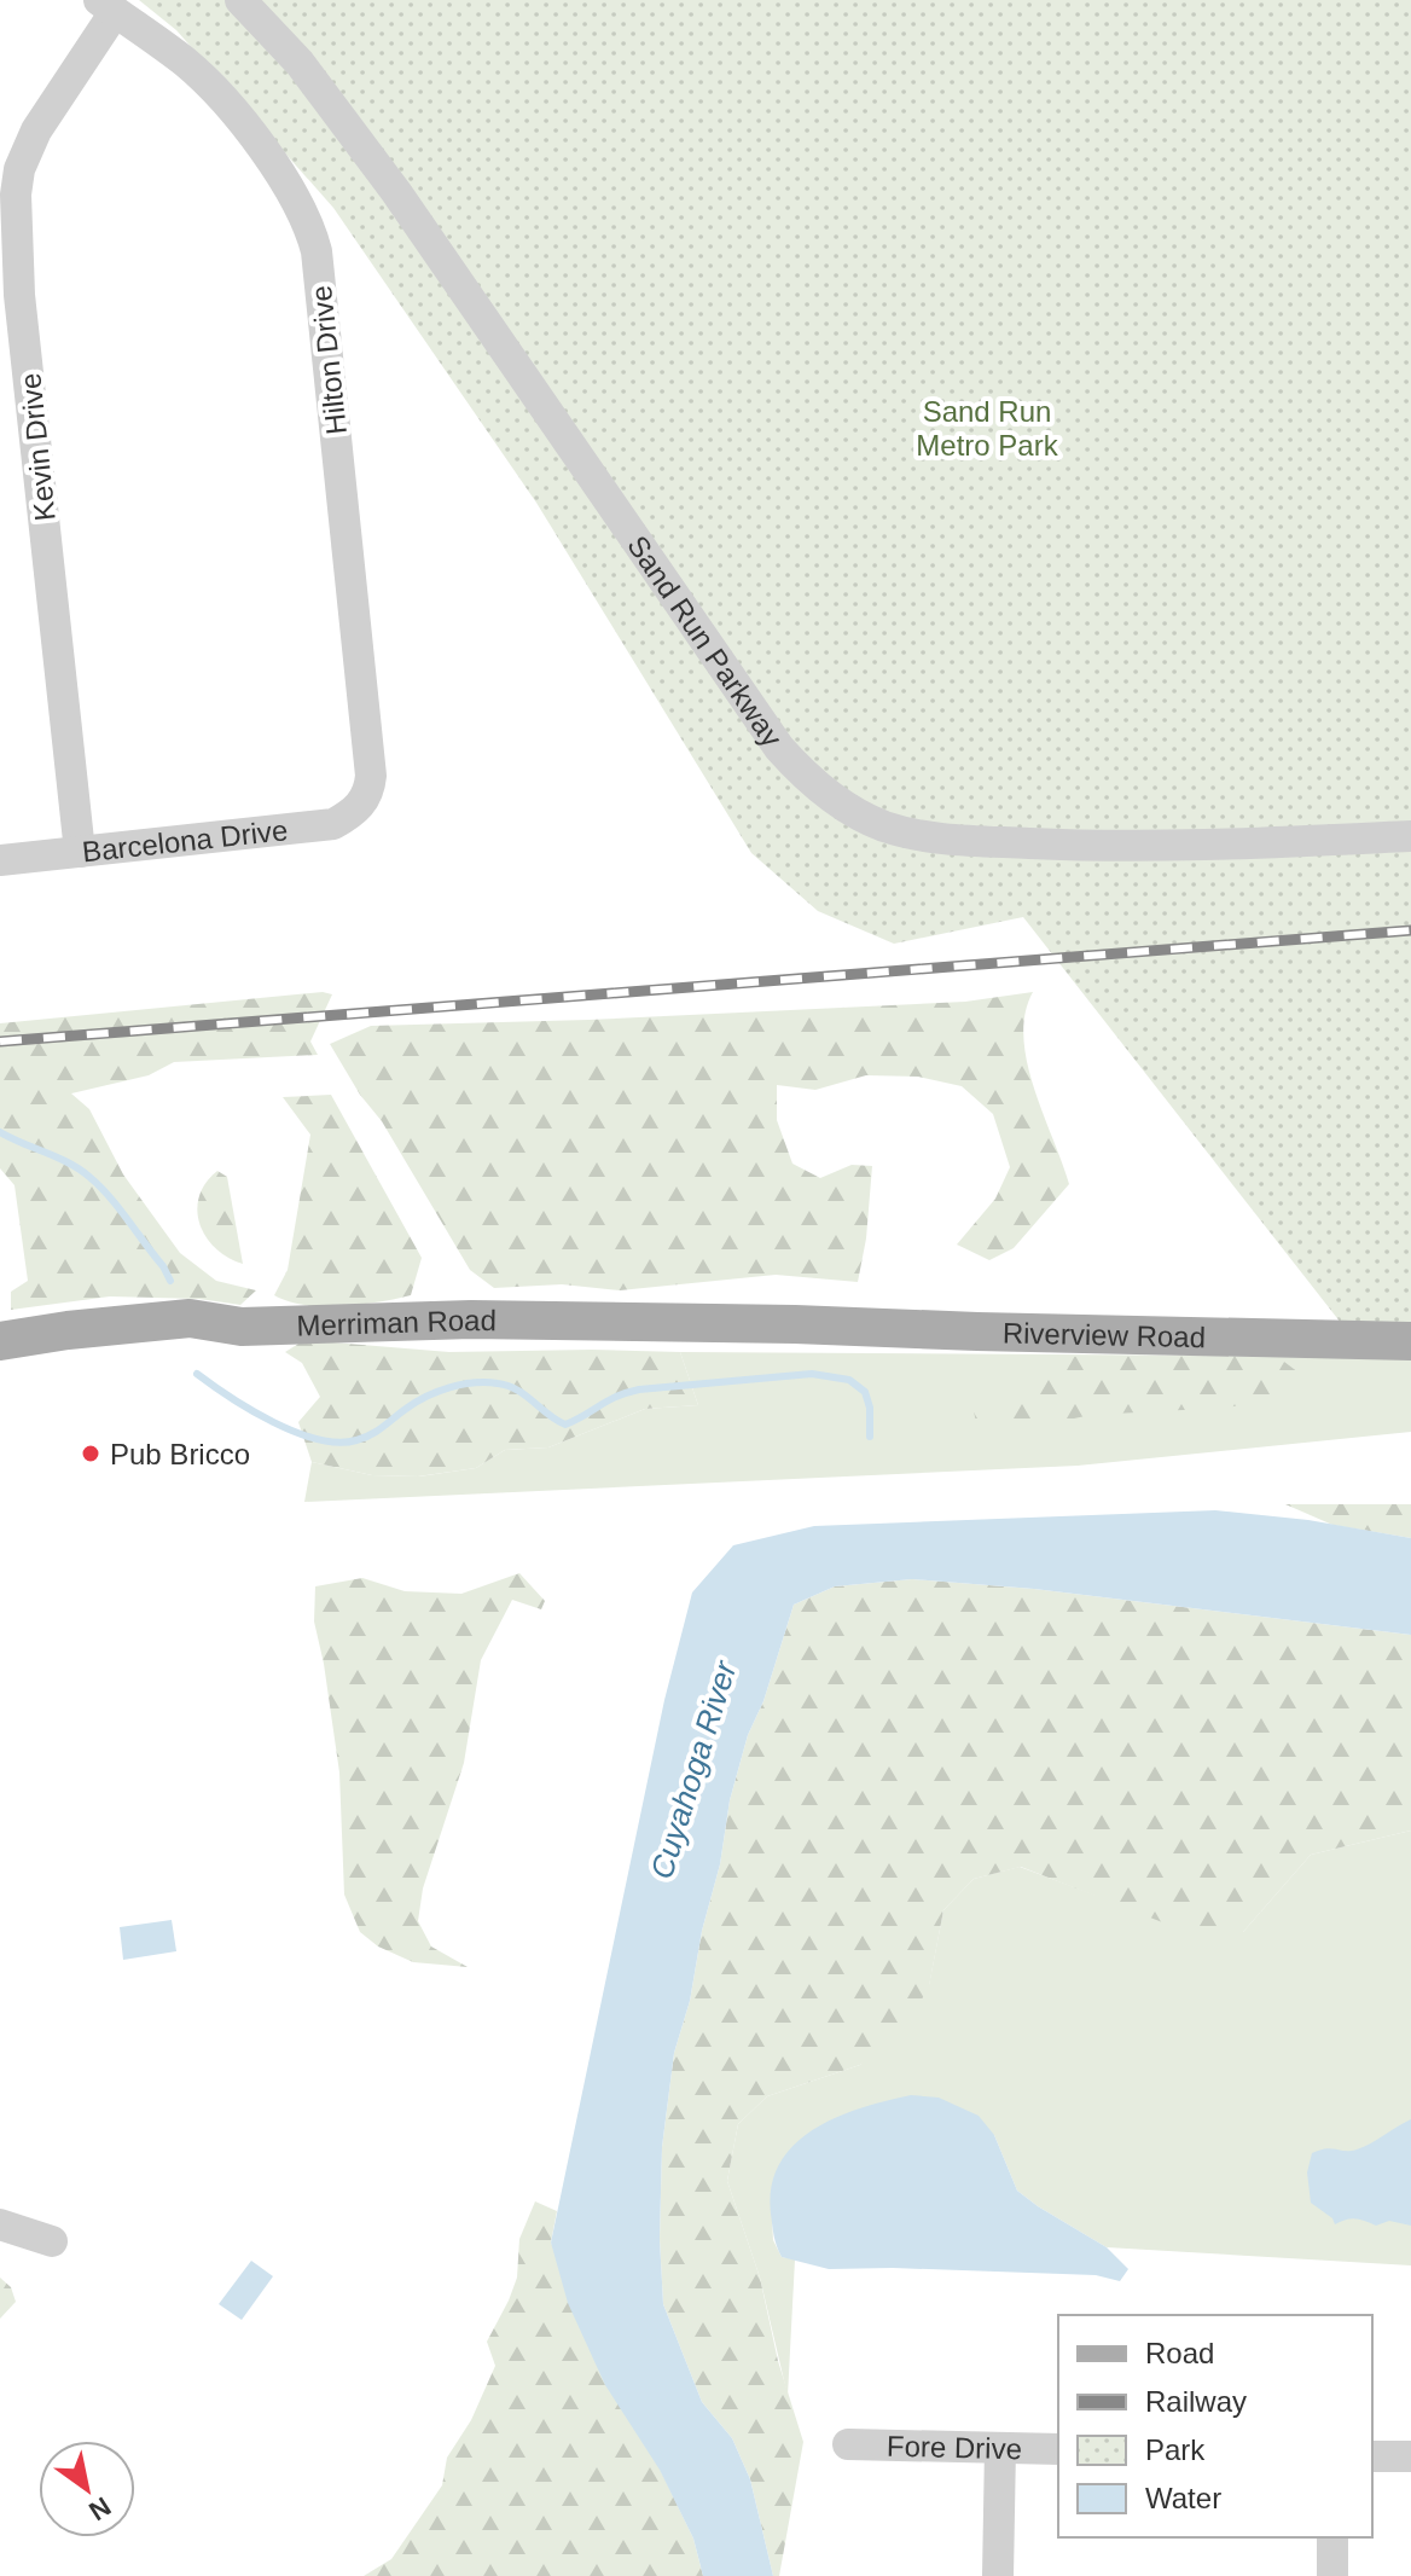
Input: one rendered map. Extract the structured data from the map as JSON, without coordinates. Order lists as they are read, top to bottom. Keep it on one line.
{"streets":{"main road":["Merriman Road","Riverview Road"],"street":["Hilton Drive","Kevin Drive","Sand Run Parkway","Barcelona Drive","Fore Drive"]},"crossings":[["Hilton Drive","Kevin Drive"],["Hilton Drive","Barcelona Drive"],["Kevin Drive","Barcelona Drive"],["Merriman Road","Riverview Road"]],"water":["Cuyahoga River"],"parks":["Sand Run Metro Park"],"places":["Pub Bricco"],"legend":["Road","Railway","Park","Water"],"north":"bottom right"}
